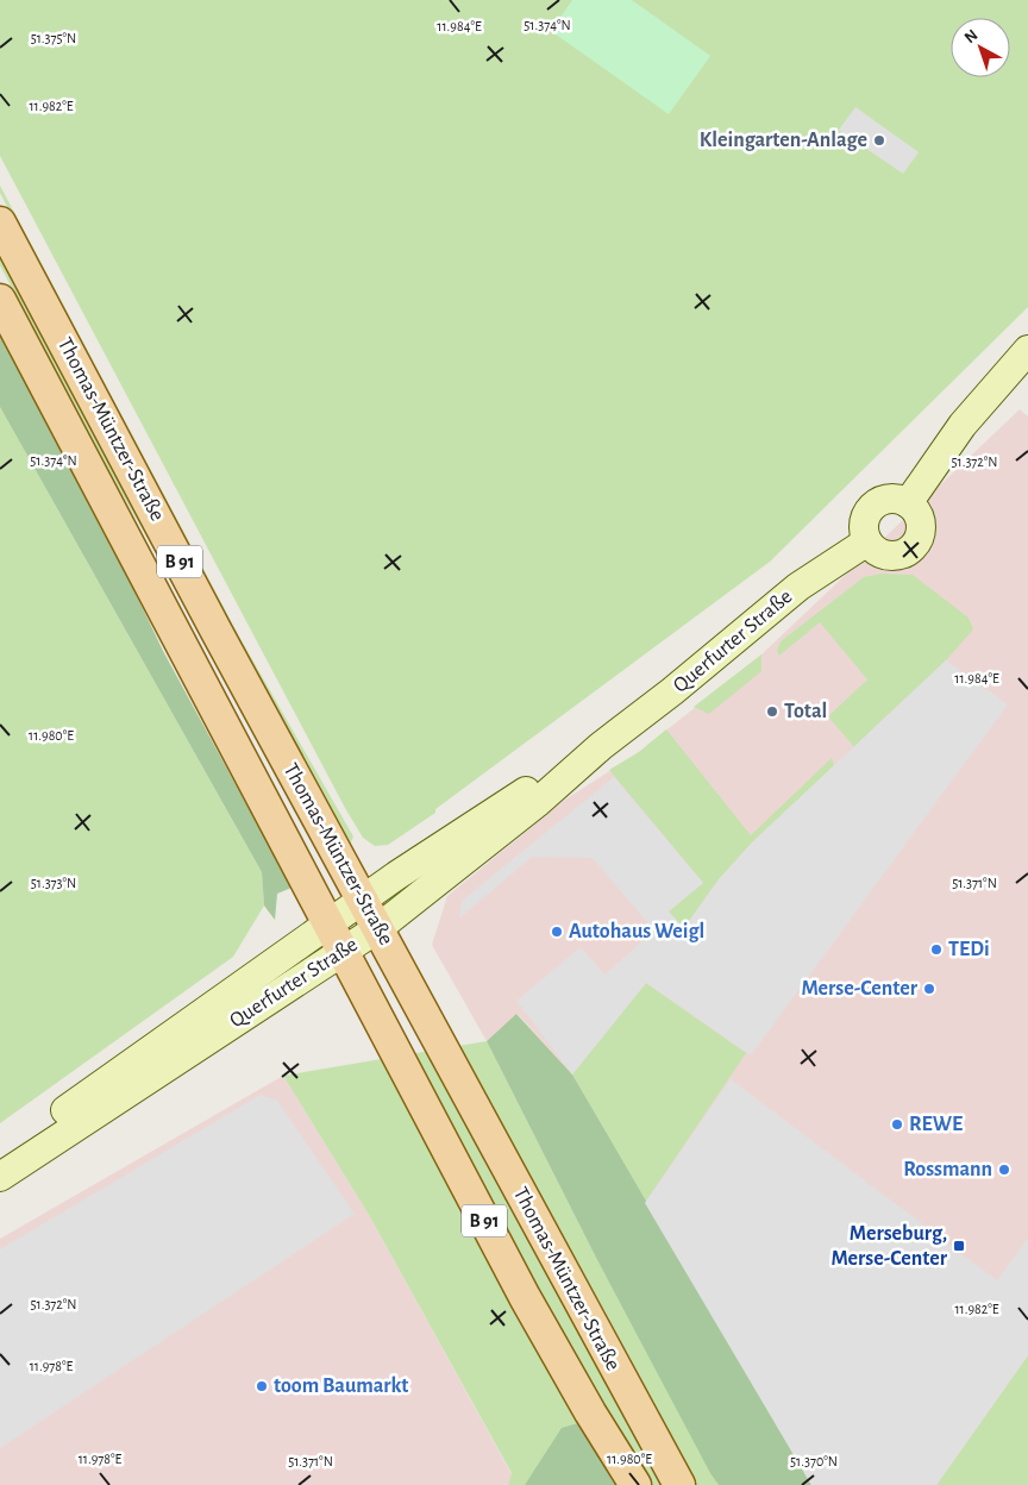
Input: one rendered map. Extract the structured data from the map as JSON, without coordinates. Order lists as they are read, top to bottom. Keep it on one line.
{"streets":{"main road":["Thomas-Müntzer-Straße","B 91","Querfurter Straße"]},"crossings":[["Thomas-Müntzer-Straße","Querfurter Straße"]],"places":{"other":["Kleingarten-Anlage","Total","Autohaus Weigl","TEDi","Merse-Center","REWE","Rossmann","toom Baumarkt"],"transit":["Merseburg, Merse-Center"]},"north":"top left","coordinates":["51.374°N","11.984°E","51.375°N","11.982°E","51.372°N","11.980°E","51.373°N","51.371°N","11.978°E","51.370°N"]}
